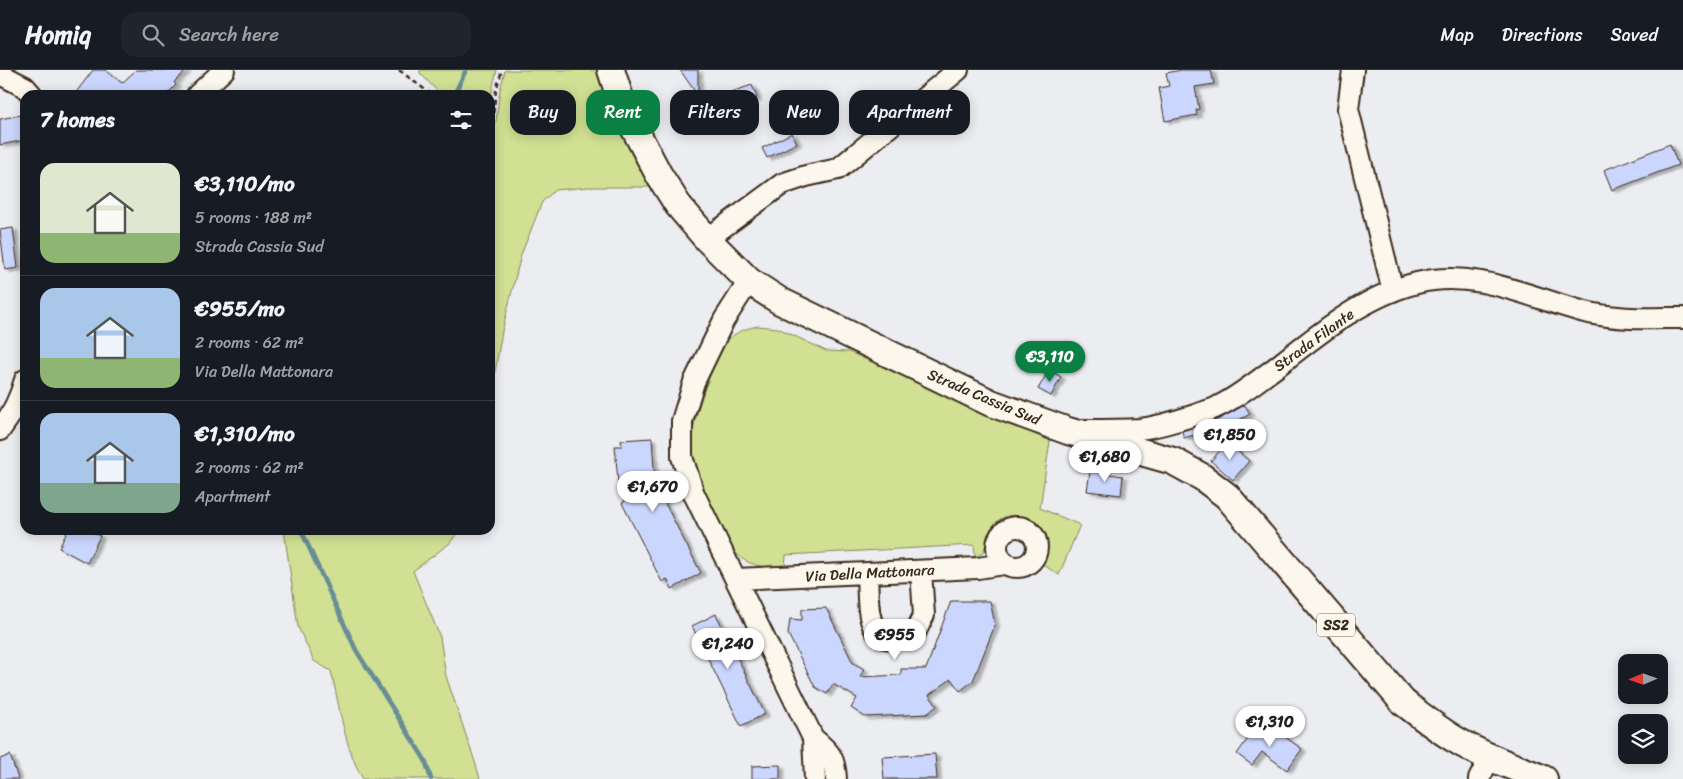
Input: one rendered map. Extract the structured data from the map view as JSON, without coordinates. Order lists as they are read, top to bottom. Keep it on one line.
{"streets":{"main road":["Strada Cassia Sud","SS2"],"street":["Strada Filante","Via Della Mattonara"]},"crossings":[["Strada Filante","Strada Cassia Sud"]],"north":"left","page":{"header":"Homiq","search":"Search here","nav":["Map","Directions","Saved"],"chip":["Buy","Rent","Filters","New","Apartment"],"heading":"7 homes","list":[{"name":"€3,110/mo","note":"5 rooms · 188 m² · Strada Cassia Sud"},{"name":"€955/mo","note":"2 rooms · 62 m² · Via Della Mattonara"},{"name":"€1,310/mo","note":"2 rooms · 62 m² · Apartment"}],"price":["€3,110","€1,850","€1,680","€1,670","€955","€1,240","€1,310"]}}
